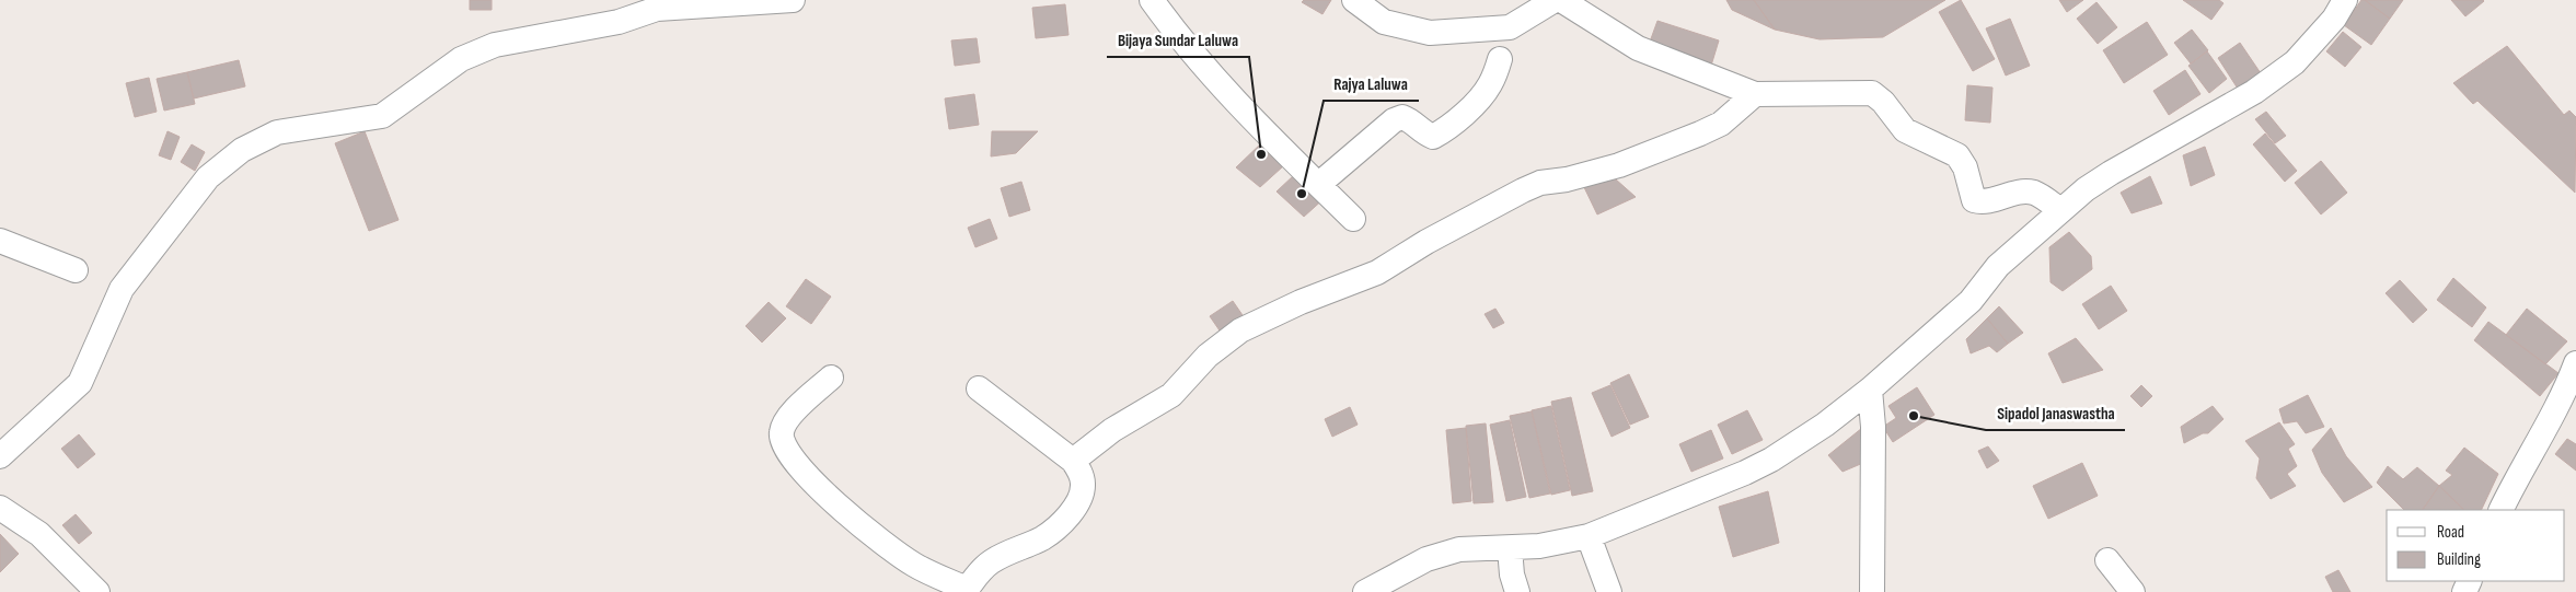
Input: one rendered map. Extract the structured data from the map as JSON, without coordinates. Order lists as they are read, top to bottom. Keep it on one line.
{"places":["Bijaya Sundar Laluwa","Rajya Laluwa","Sipadol Janaswastha"],"legend":["Road","Building"]}
